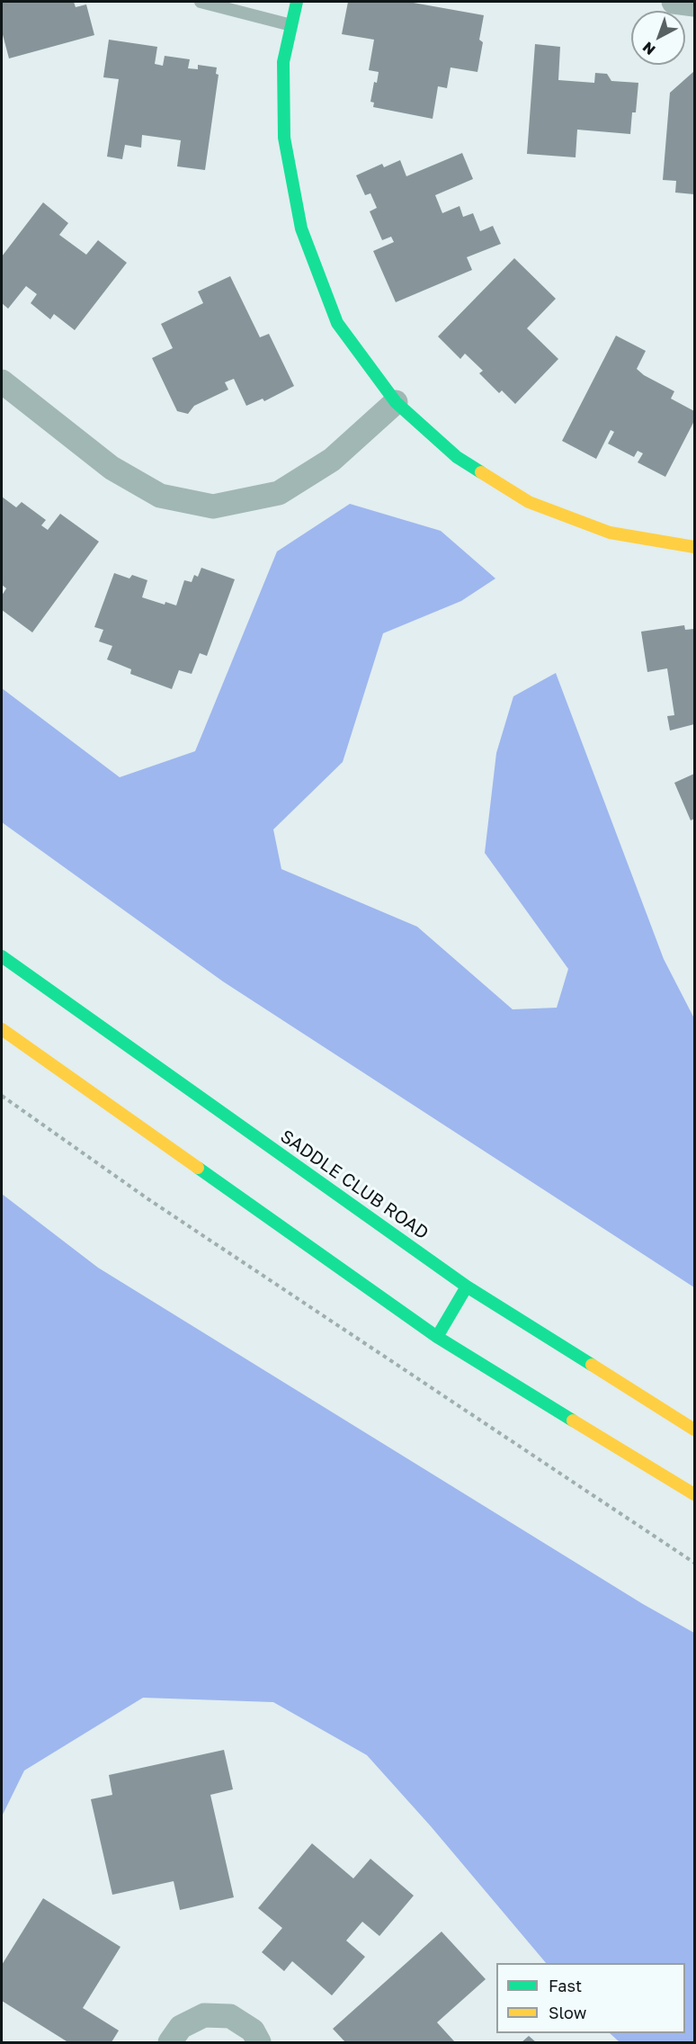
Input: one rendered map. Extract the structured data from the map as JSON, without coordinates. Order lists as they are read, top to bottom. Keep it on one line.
{"streets":{"street":["SADDLE CLUB ROAD"]},"legend":["Fast","Slow"],"north":"bottom left"}
